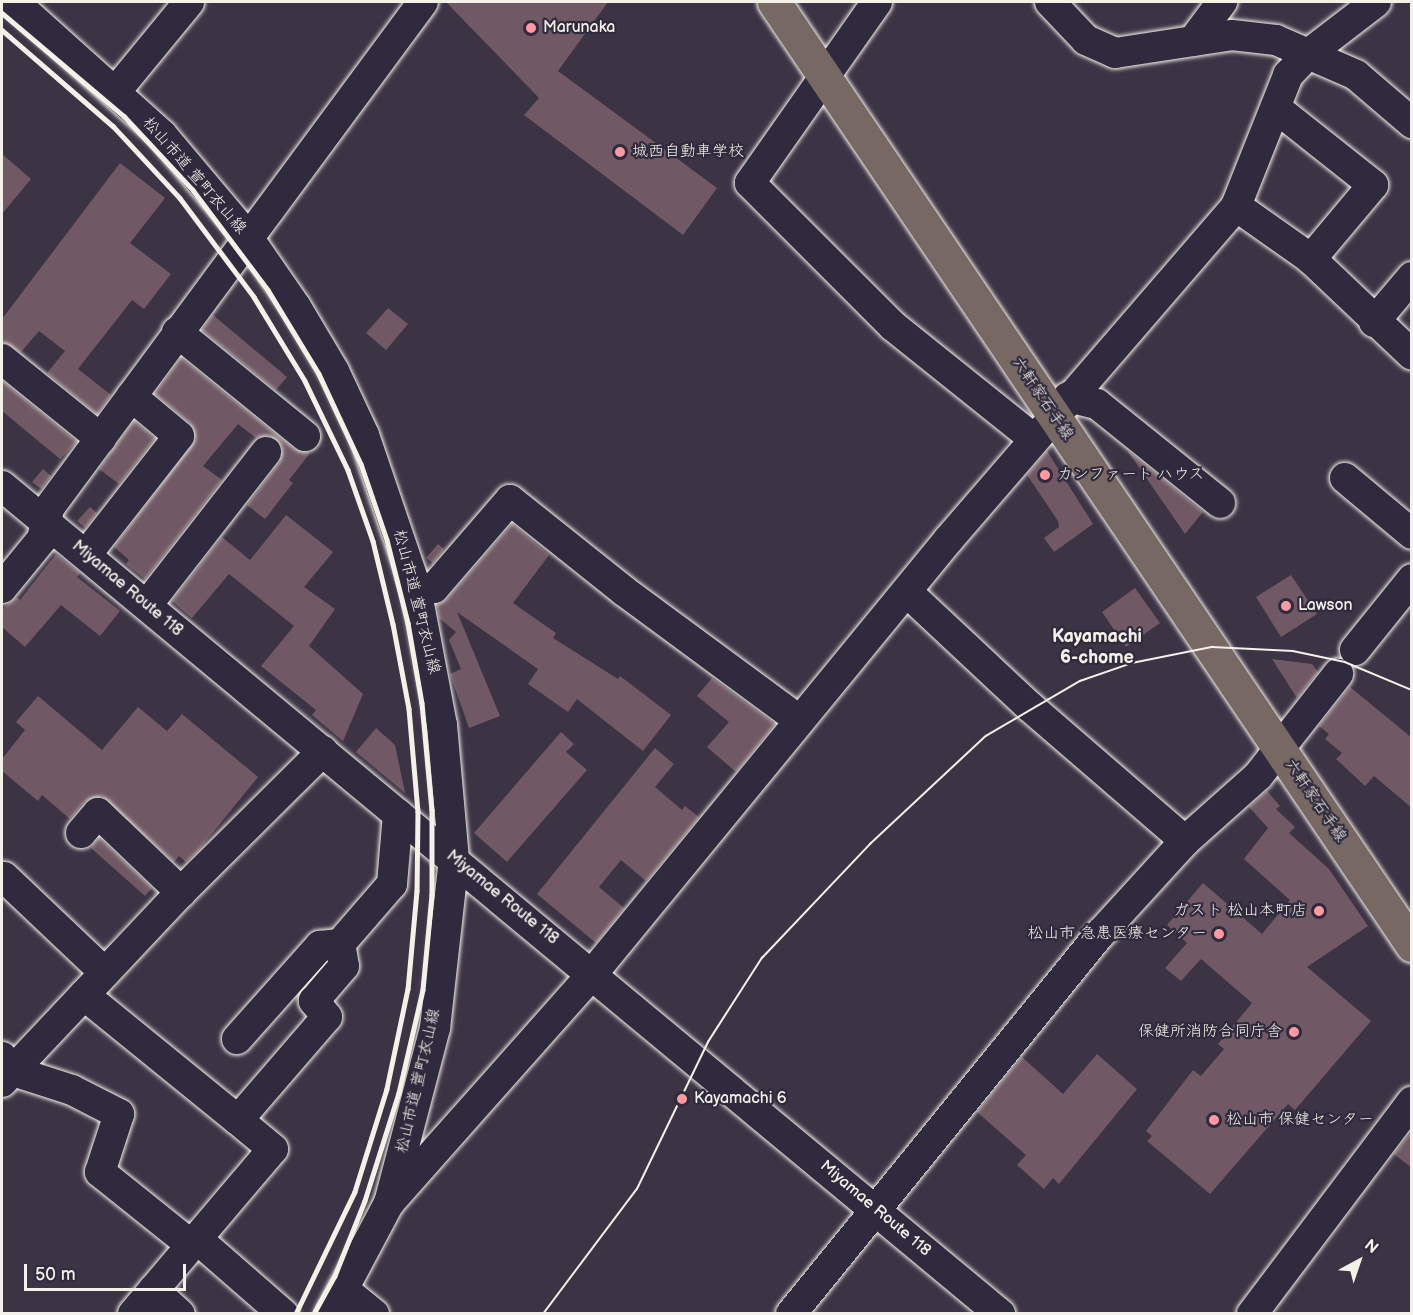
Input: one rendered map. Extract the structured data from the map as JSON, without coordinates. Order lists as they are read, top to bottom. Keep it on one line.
{"streets":{"main road":["六軒家石手線"],"street":["松山市道 萱町衣山線","Miyamae Route 118"]},"crossings":[["松山市道 萱町衣山線","Miyamae Route 118"]],"districts":["Kayamachi 6-chome"],"places":["Marunaka","城西自動車学校","カンファート ハウス","Lawson","ガスト 松山本町店","松山市 急患医療センター","保健所消防合同庁舎","Kayamachi 6","松山市 保健センター"],"scale_bar":"50 m","north":"top right"}
